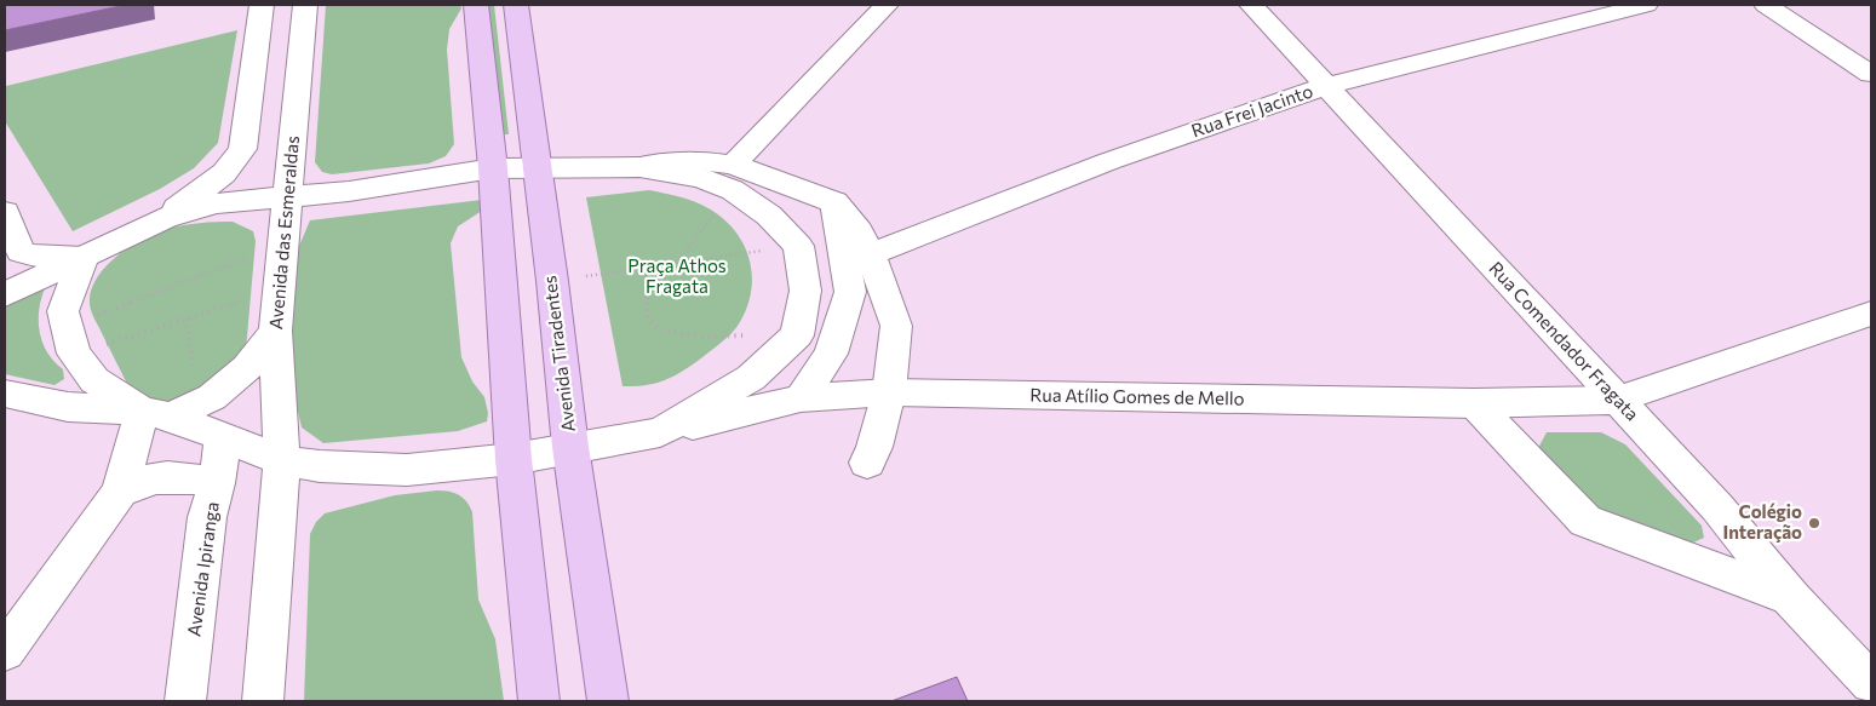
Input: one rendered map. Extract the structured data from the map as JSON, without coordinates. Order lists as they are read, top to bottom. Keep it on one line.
{"streets":{"main road":["Rua Frei Jacinto","Avenida das Esmeraldas","Rua Comendador Fragata","Avenida Tiradentes","Rua Atílio Gomes de Mello","Avenida Ipiranga"]},"crossings":[["Rua Frei Jacinto","Rua Comendador Fragata"],["Avenida das Esmeraldas","Rua Atílio Gomes de Mello"],["Rua Comendador Fragata","Rua Atílio Gomes de Mello"],["Avenida Tiradentes","Rua Atílio Gomes de Mello"],["Rua Atílio Gomes de Mello","Avenida Ipiranga"]],"parks":["Praça Athos Fragata"],"places":["Colégio Interação"]}
